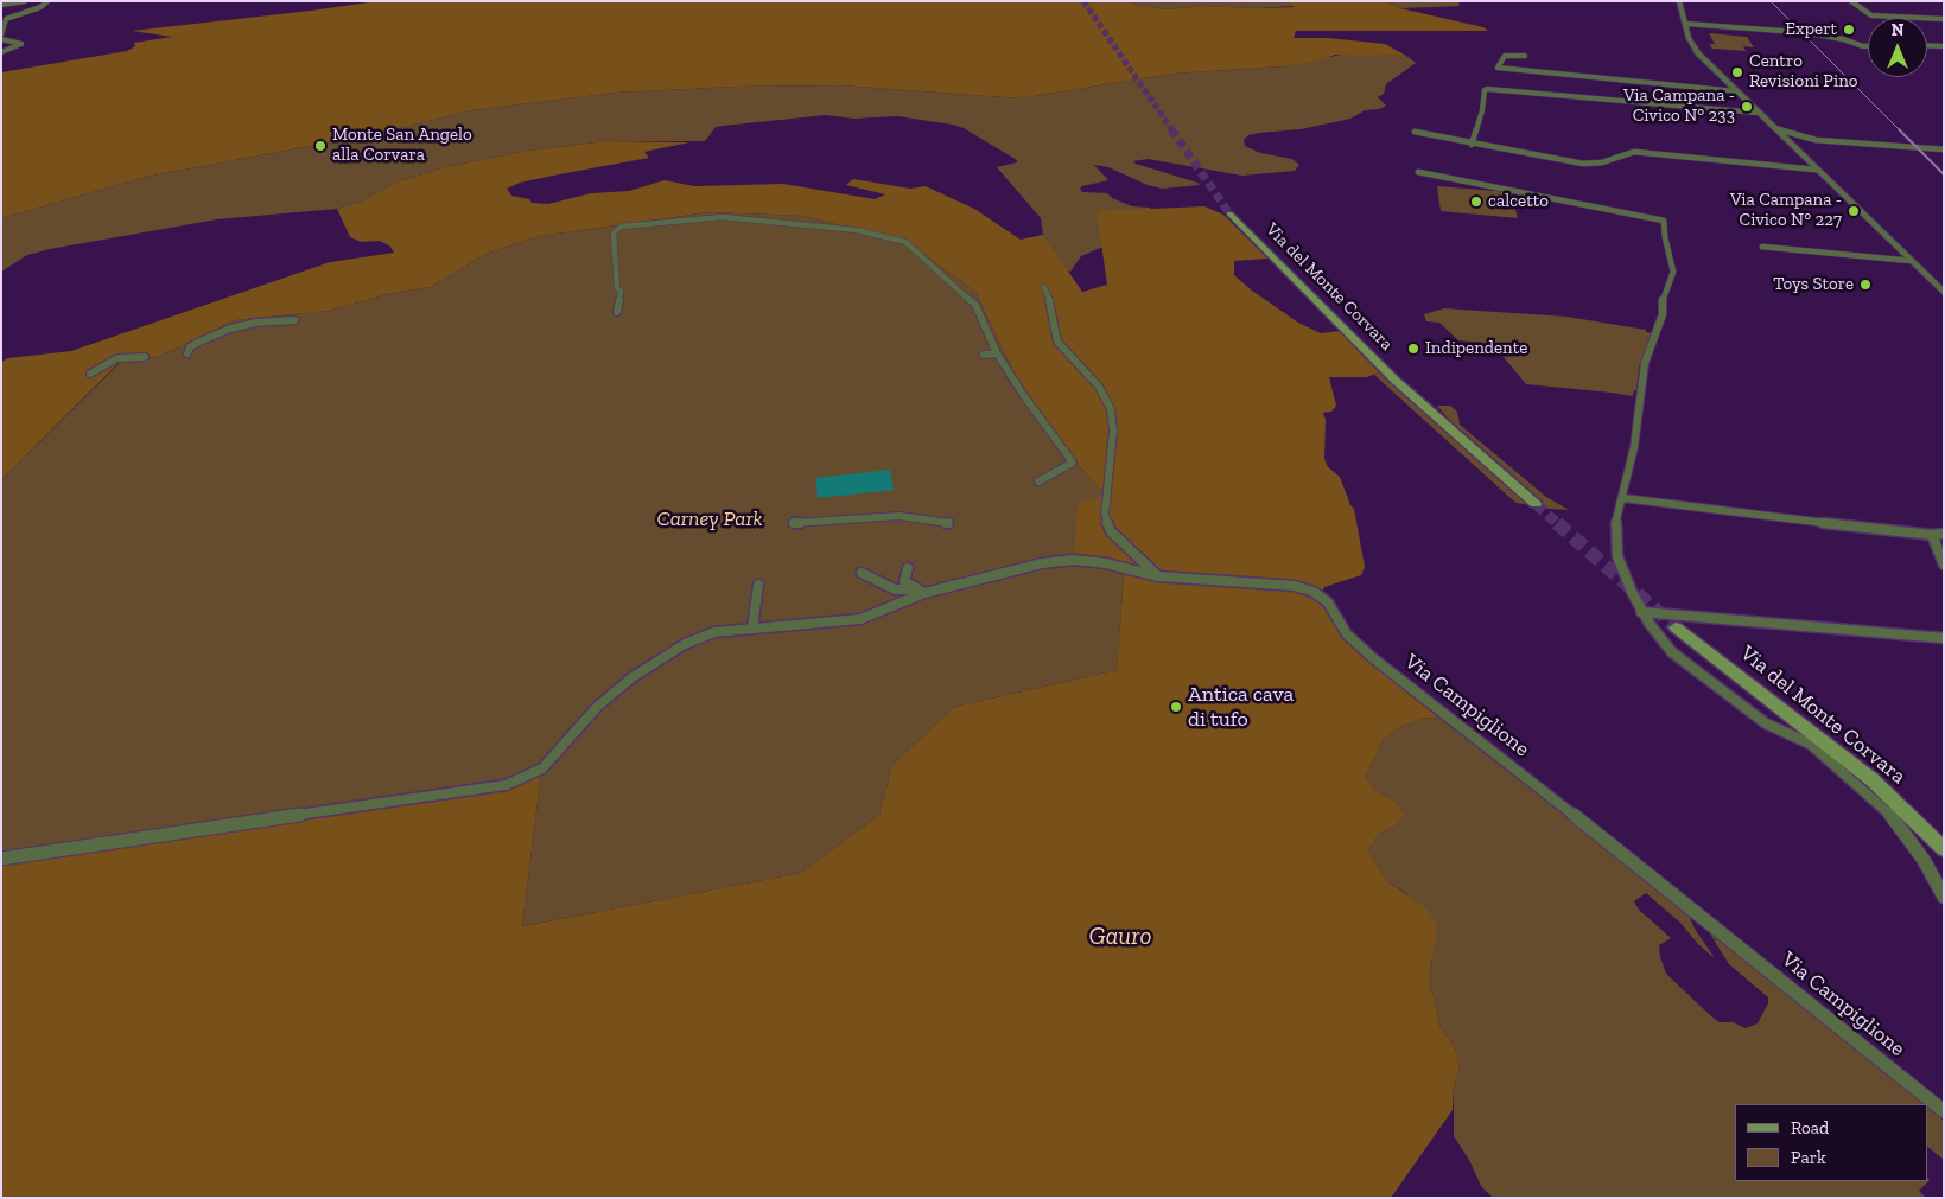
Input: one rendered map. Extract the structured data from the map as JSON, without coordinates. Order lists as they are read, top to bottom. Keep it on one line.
{"streets":{"main road":["Via del Monte Corvara"],"street":["Via Campiglione"]},"parks":["Carney Park","Gauro"],"places":["Expert","Centro Revisioni Pino","Via Campana - Civico N° 233","Monte San Angelo alla Corvara","calcetto","Via Campana - Civico N° 227","Toys Store","Indipendente","Antica cava di tufo"],"legend":["Road","Park"],"north":"top"}
